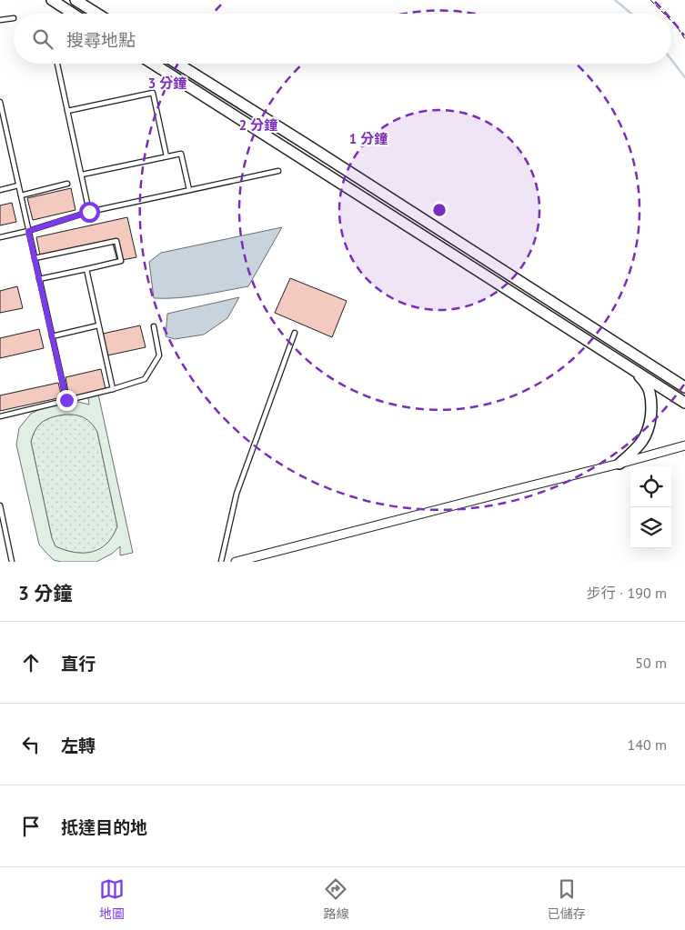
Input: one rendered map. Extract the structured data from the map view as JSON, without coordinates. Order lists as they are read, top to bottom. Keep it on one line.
{"page":{"search":"搜尋地點","heading":["3 分鐘","步行 · 190 m"],"list":[["直行","50 m"],["左轉","140 m"],"抵達目的地"],"nav":["地圖","路線","已儲存"]},"rings":["3 分鐘","2 分鐘","1 分鐘"]}
